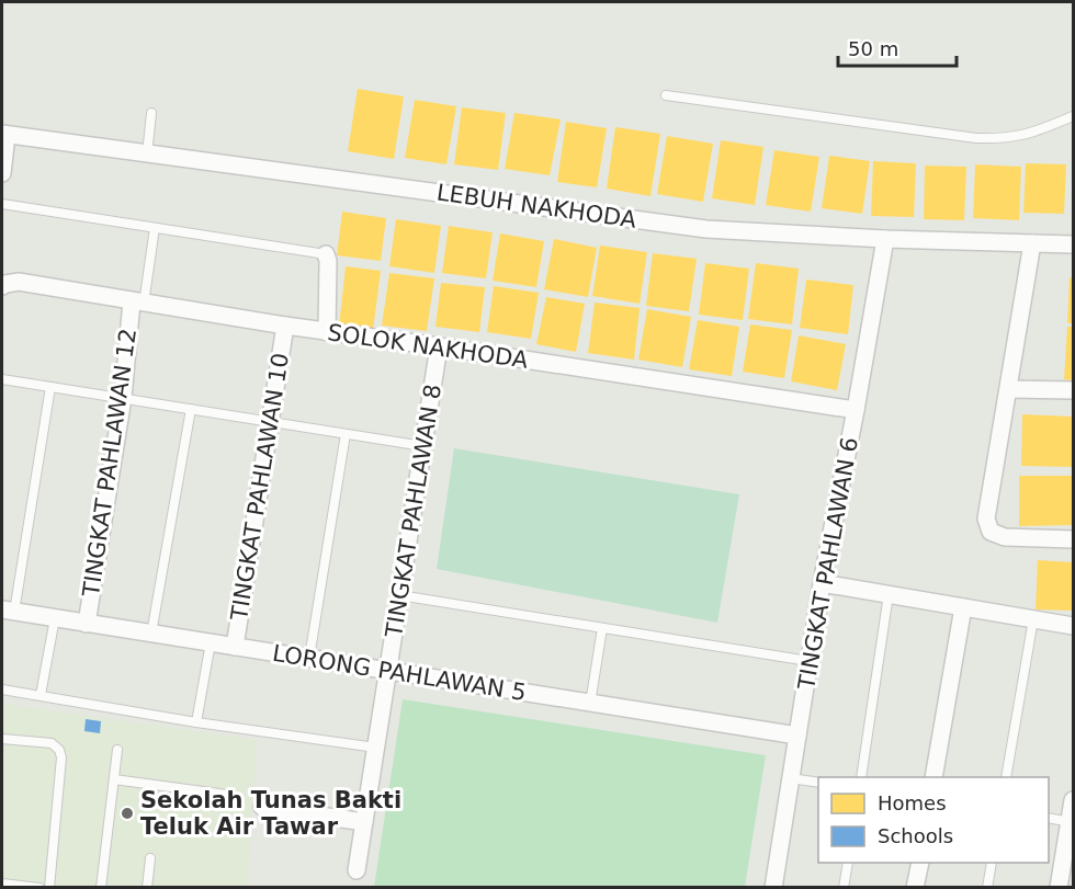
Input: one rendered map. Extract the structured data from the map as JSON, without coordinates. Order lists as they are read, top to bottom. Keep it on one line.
{"streets":{"street":["LEBUH NAKHODA","SOLOK NAKHODA","TINGKAT PAHLAWAN 12","TINGKAT PAHLAWAN 10","TINGKAT PAHLAWAN 8","TINGKAT PAHLAWAN 6","LORONG PAHLAWAN 5"]},"crossings":[["LEBUH NAKHODA","TINGKAT PAHLAWAN 6"],["SOLOK NAKHODA","TINGKAT PAHLAWAN 12"],["SOLOK NAKHODA","TINGKAT PAHLAWAN 10"],["SOLOK NAKHODA","TINGKAT PAHLAWAN 8"],["SOLOK NAKHODA","TINGKAT PAHLAWAN 6"],["TINGKAT PAHLAWAN 12","LORONG PAHLAWAN 5"],["TINGKAT PAHLAWAN 10","LORONG PAHLAWAN 5"],["TINGKAT PAHLAWAN 8","LORONG PAHLAWAN 5"],["TINGKAT PAHLAWAN 6","LORONG PAHLAWAN 5"]],"places":["Sekolah Tunas Bakti Teluk Air Tawar"],"legend":["Homes","Schools"],"scale_bar":"50 m"}
